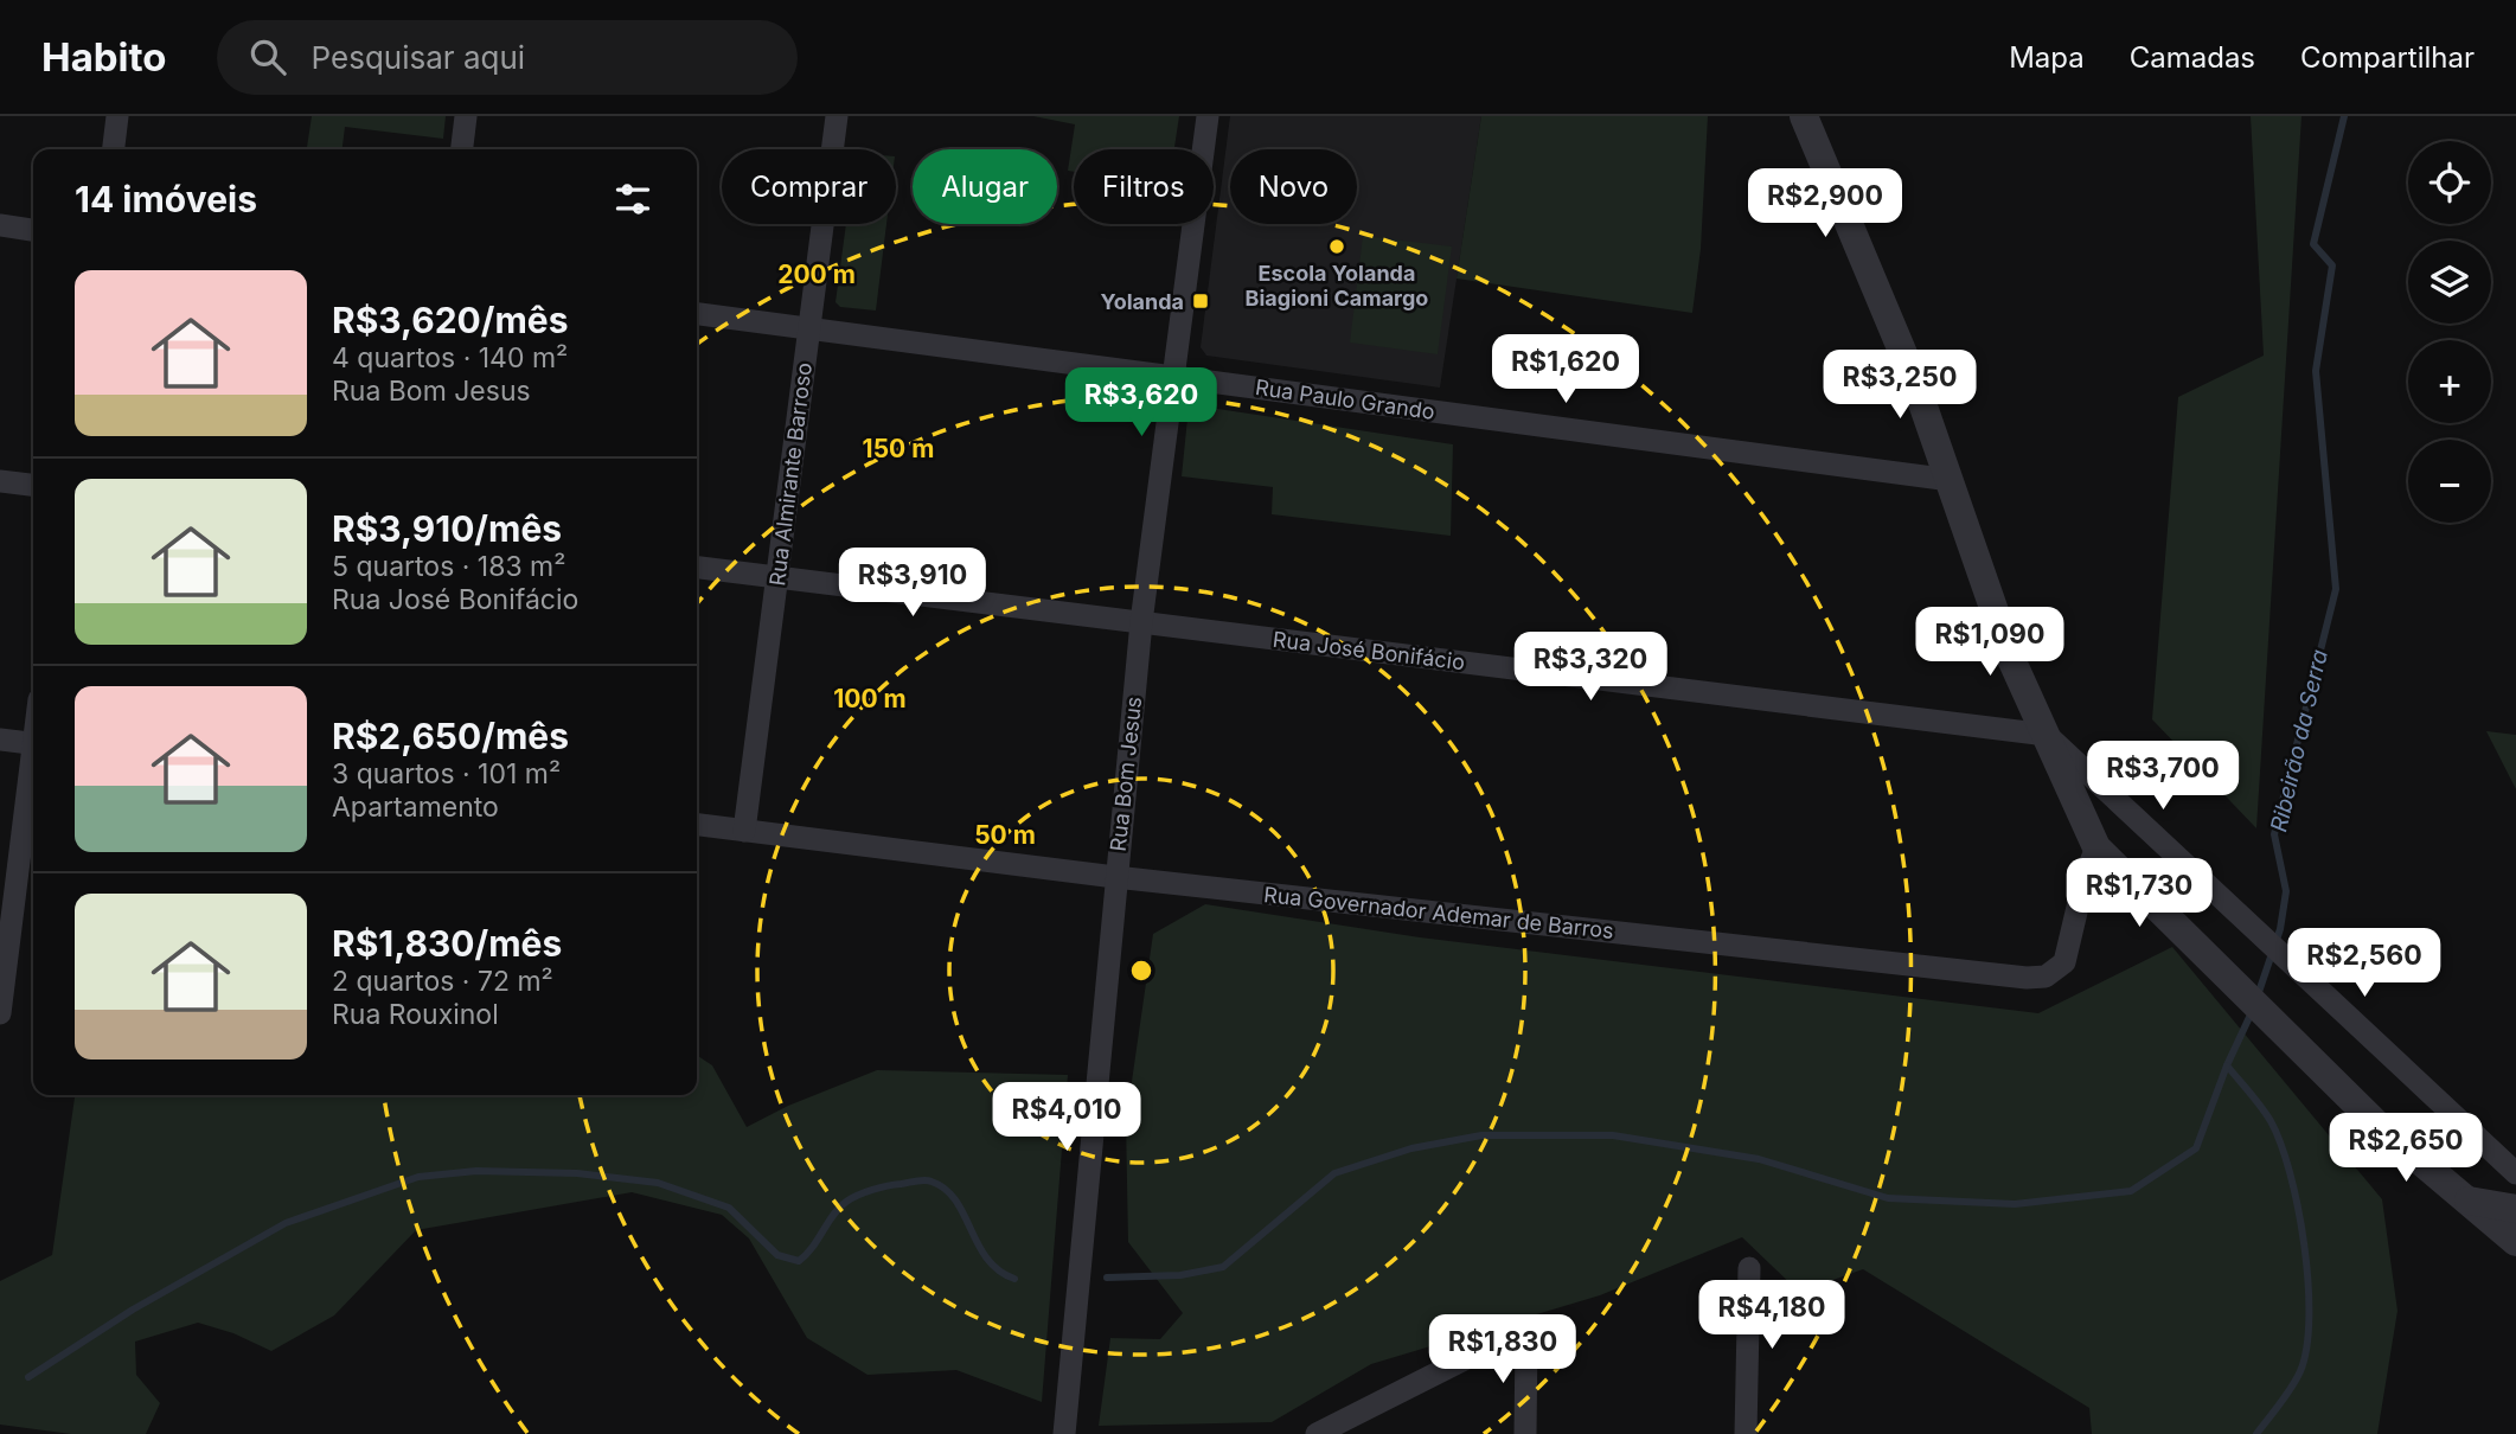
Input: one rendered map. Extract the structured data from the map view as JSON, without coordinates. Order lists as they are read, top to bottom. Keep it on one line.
{"streets":{"street":["Rua Paulo Grando","Rua Almirante Barroso","Rua José Bonifácio","Rua Bom Jesus","Rua Governador Ademar de Barros"]},"crossings":[["Rua Paulo Grando","Rua Almirante Barroso"],["Rua Paulo Grando","Rua Bom Jesus"],["Rua Almirante Barroso","Rua José Bonifácio"],["Rua Almirante Barroso","Rua Governador Ademar de Barros"],["Rua José Bonifácio","Rua Bom Jesus"],["Rua Bom Jesus","Rua Governador Ademar de Barros"]],"water":["Ribeirão da Serra"],"places":{"other":["Escola Yolanda Biagioni Camargo"],"transit":["Yolanda"]},"page":{"header":"Habito","search":"Pesquisar aqui","nav":["Mapa","Camadas","Compartilhar"],"map_buttons":["+","−"],"chip":["Comprar","Alugar","Filtros","Novo"],"heading":"14 imóveis","price":["R$2,900","R$1,620","R$3,250","R$3,620","R$3,910","R$1,090","R$3,320","R$3,700","R$1,730","R$2,560","R$4,010","R$2,650","R$4,180","R$1,830"],"list":[{"name":"R$3,620/mês","note":"4 quartos · 140 m² · Rua Bom Jesus"},{"name":"R$3,910/mês","note":"5 quartos · 183 m² · Rua José Bonifácio"},{"name":"R$2,650/mês","note":"3 quartos · 101 m² · Apartamento"},{"name":"R$1,830/mês","note":"2 quartos · 72 m² · Rua Rouxinol"}]},"rings":["200 m","150 m","100 m","50 m"]}
